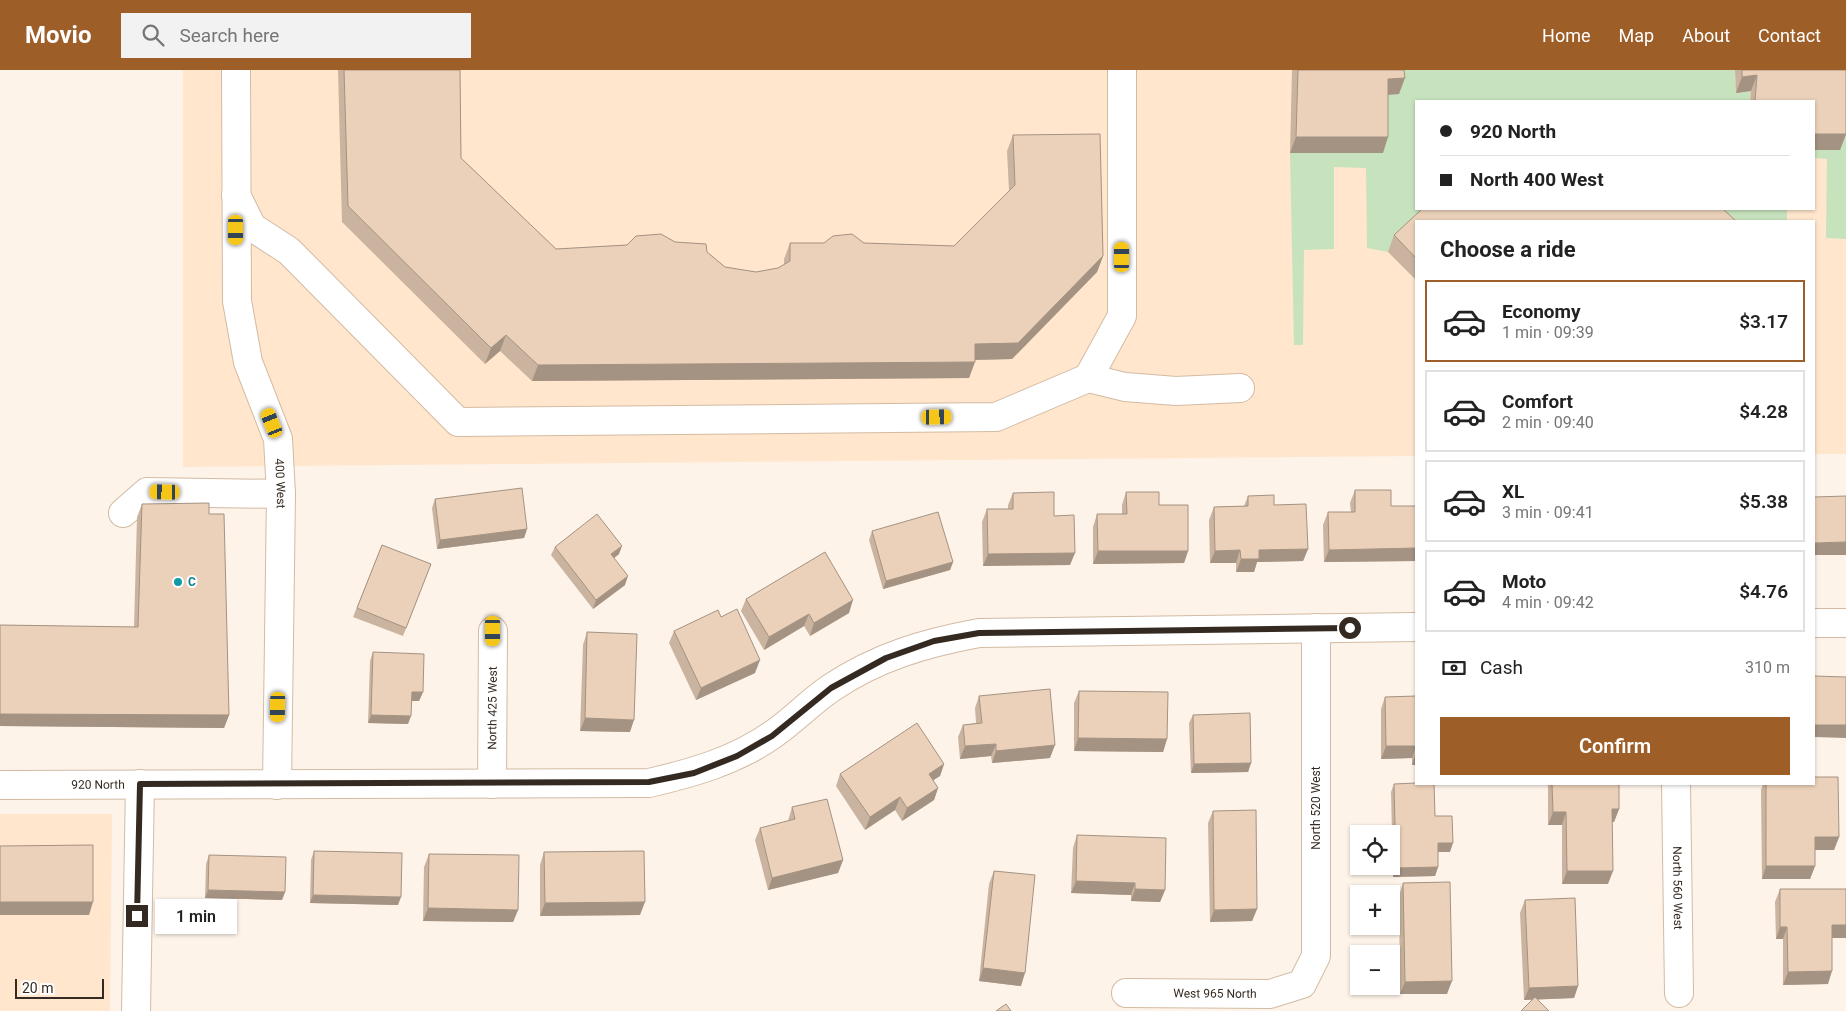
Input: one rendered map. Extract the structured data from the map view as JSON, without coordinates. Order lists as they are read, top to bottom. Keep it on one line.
{"streets":{"street":["400 West","North 425 West","920 North","North 520 West","North 560 West","West 965 North"]},"crossings":[["400 West","920 North"],["North 425 West","920 North"],["920 North","North 520 West"],["North 520 West","West 965 North"]],"places":["C"],"scale_bar":"20 m","page":{"header":"Movio","search":"Search here","nav":["Home","Map","About","Contact"],"banner":["920 North","North 400 West"],"heading":"Choose a ride","list":[{"name":"Economy","note":"1 min · 09:39","value":"$3.17"},{"name":"Comfort","note":"2 min · 09:40","value":"$4.28"},{"name":"XL","note":"3 min · 09:41","value":"$5.38"},{"name":"Moto","note":"4 min · 09:42","value":"$4.76"}],"pay":["Cash","310 m"],"buttons":"Confirm","map_buttons":["+","−"],"bubble":"1 min","scale":"20 m"}}
